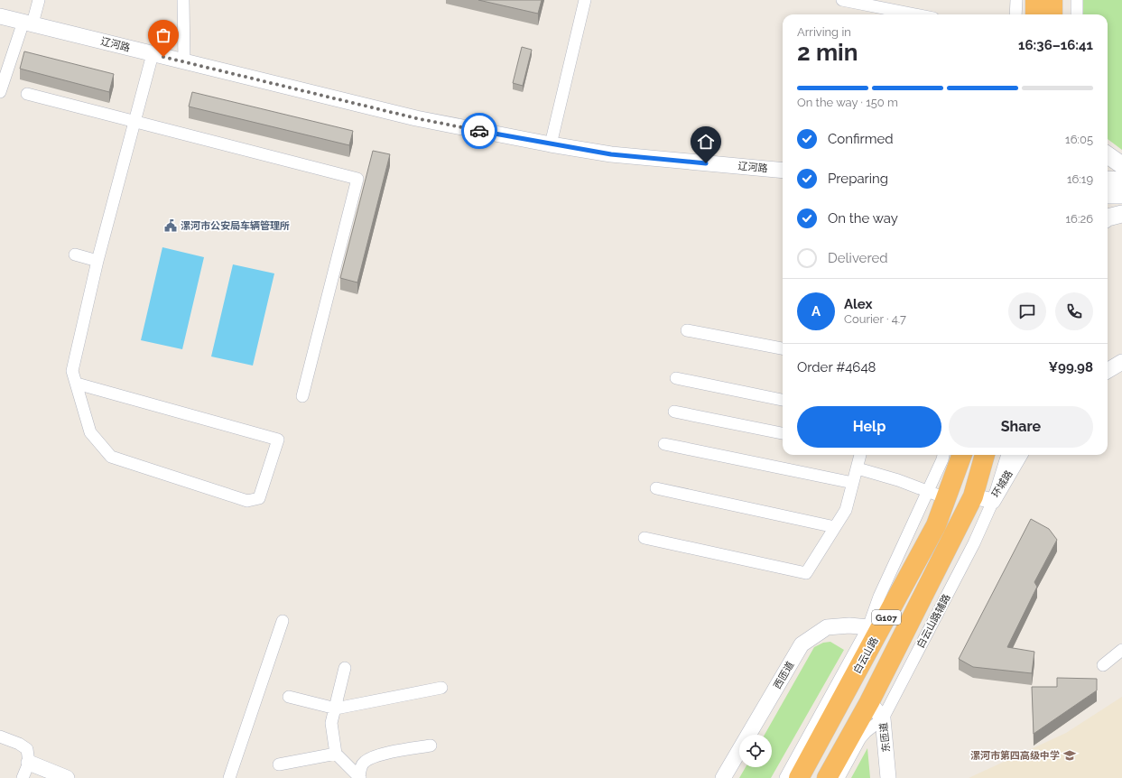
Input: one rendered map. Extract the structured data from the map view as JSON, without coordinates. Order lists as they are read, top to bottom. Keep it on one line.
{"streets":{"highway":["G107","白云山路"],"street":["辽河路","环城路","白云山路辅路","西匝道","东匝道"]},"crossings":[["环城路","G107"],["环城路","白云山路辅路"],["G107","东匝道"],["白云山路辅路","东匝道"],["白云山路","西匝道"]],"places":{"public building":["漯河市公安局车辆管理所"],"school or university":["漯河市第四高级中学"]},"page":{"heading":["2 min","Arriving in","16:36–16:41"],"panel":["Alex","Courier · 4.7","Order #4648","¥99.98"],"bar":"On the way · 150 m","list":[["Confirmed","16:05"],["Preparing","16:19"],["On the way","16:26"],"Delivered"],"round":"A","buttons":["Help","Share"]}}
